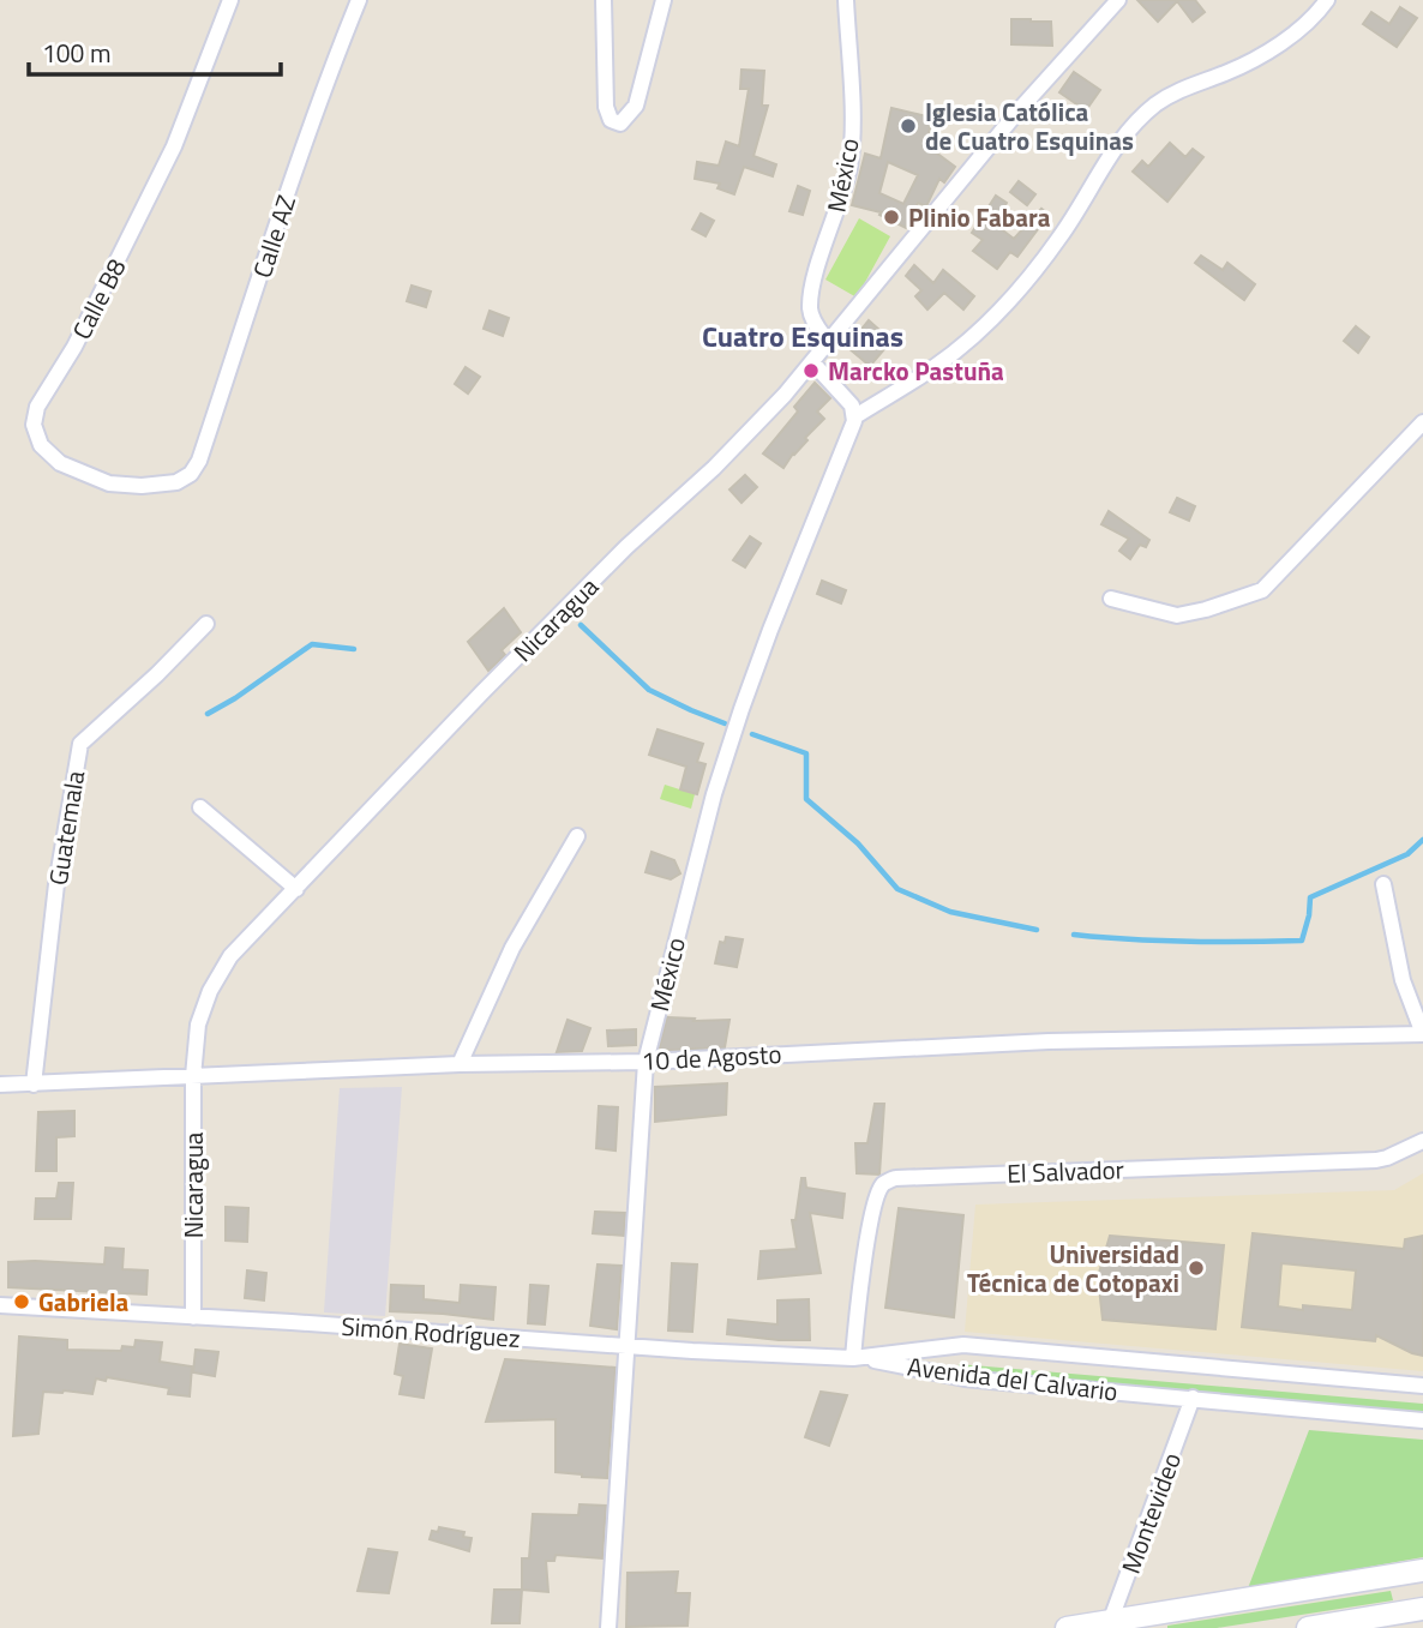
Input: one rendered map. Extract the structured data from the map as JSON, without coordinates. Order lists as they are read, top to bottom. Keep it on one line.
{"streets":{"street":["México","Calle AZ","Calle B8","Nicaragua","Guatemala","10 de Agosto","El Salvador","Simón Rodríguez","Avenida del Calvario","Montevideo"]},"crossings":[["México","Nicaragua"],["México","10 de Agosto"],["México","Simón Rodríguez"],["Calle AZ","Calle B8"],["Nicaragua","10 de Agosto"],["Nicaragua","Simón Rodríguez"],["Guatemala","10 de Agosto"],["El Salvador","Simón Rodríguez"],["El Salvador","Avenida del Calvario"],["Simón Rodríguez","Avenida del Calvario"],["Avenida del Calvario","Montevideo"]],"districts":["Cuatro Esquinas"],"places":["Iglesia Católica de Cuatro Esquinas","Plinio Fabara","Marcko Pastuña","Universidad Técnica de Cotopaxi","Gabriela"],"scale_bar":"100 m"}
